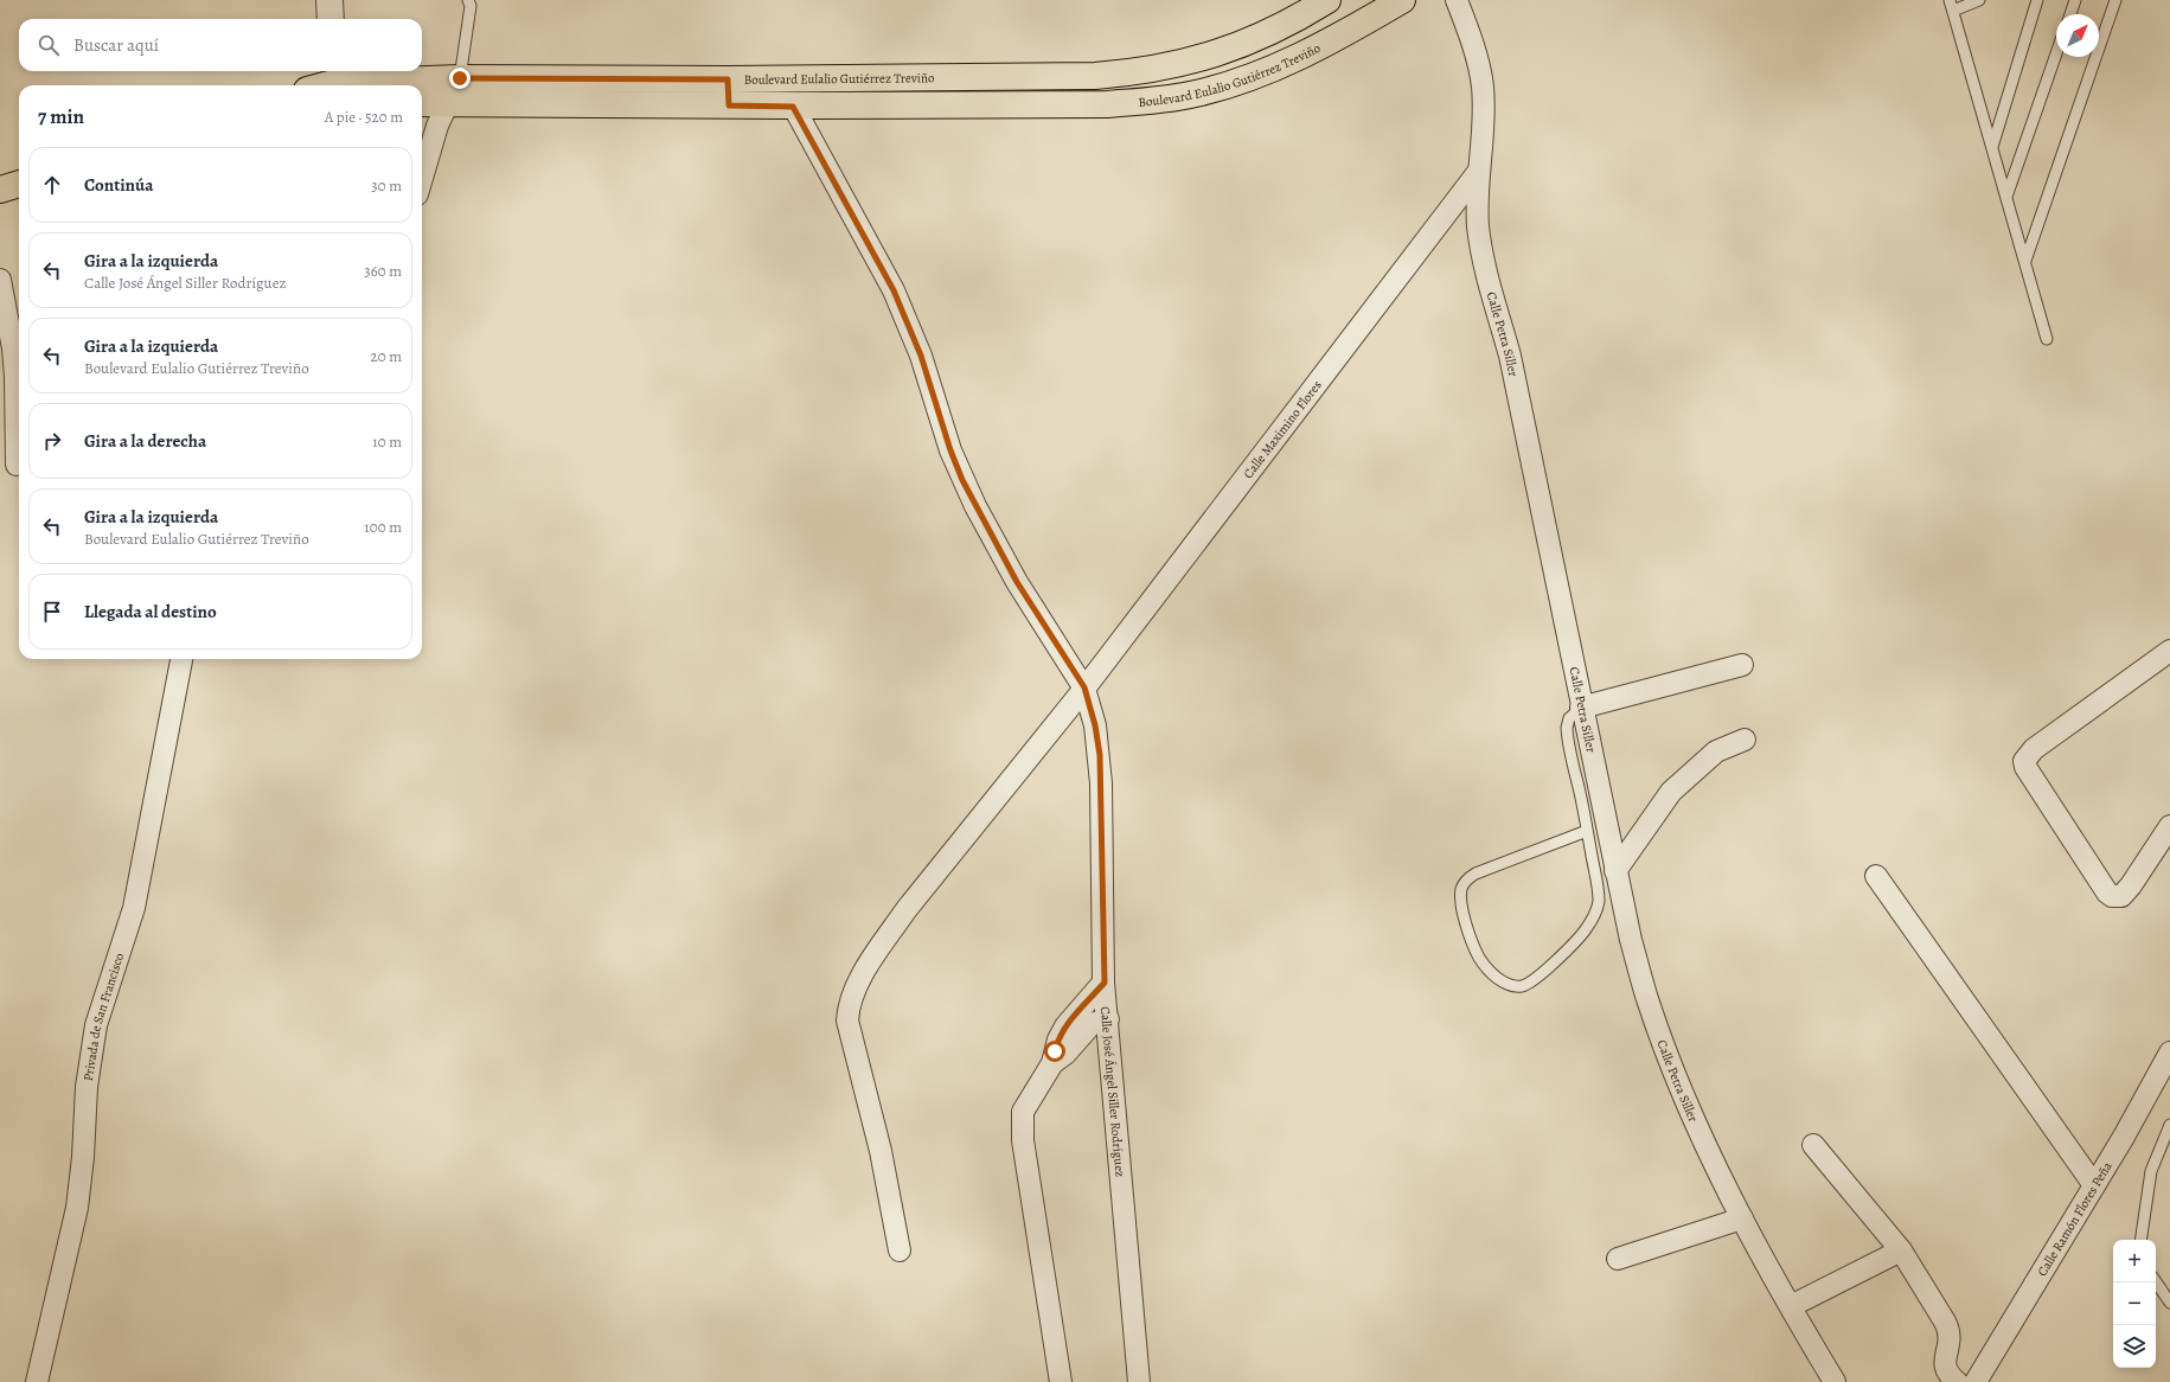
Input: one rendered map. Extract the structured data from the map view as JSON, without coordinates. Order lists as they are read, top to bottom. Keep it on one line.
{"streets":{"main road":["Boulevard Eulalio Gutiérrez Treviño"],"street":["Calle Petra Siller","Calle Maximino Flores","Privada de San Francisco","Calle José Ángel Siller Rodríguez","Calle Ramón Flores Peña"]},"crossings":[["Boulevard Eulalio Gutiérrez Treviño","Calle José Ángel Siller Rodríguez"],["Calle Petra Siller","Calle Maximino Flores"],["Calle Maximino Flores","Calle José Ángel Siller Rodríguez"]],"north":"top right","page":{"search":"Buscar aquí","heading":["7 min","A pie · 520 m"],"list":[["Continúa","30 m"],["Gira a la izquierda","Calle José Ángel Siller Rodríguez","360 m"],["Gira a la izquierda","Boulevard Eulalio Gutiérrez Treviño","20 m"],["Gira a la derecha","10 m"],["Gira a la izquierda","Boulevard Eulalio Gutiérrez Treviño","100 m"],"Llegada al destino"],"map_buttons":["+","−"]}}
